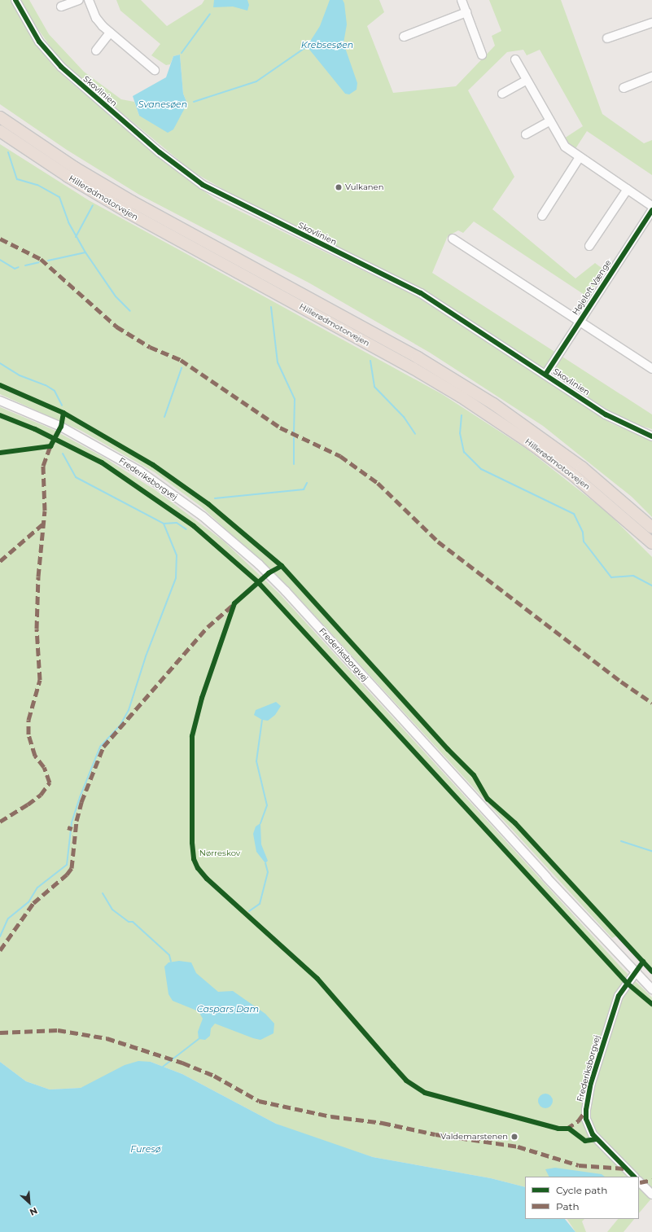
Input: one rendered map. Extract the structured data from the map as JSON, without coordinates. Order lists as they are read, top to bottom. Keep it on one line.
{"streets":{"highway":["Hillerødmotorvejen"],"street":["Skovlinien","Højeloft Vænge","Frederiksborgvej"]},"crossings":[["Skovlinien","Højeloft Vænge"]],"water":["Krebsesøen","Svanesøen","Caspars Dam","Furesø"],"parks":["Nørreskov"],"places":["Vulkanen","Valdemarstenen"],"legend":["Cycle path","Path"],"north":"bottom right"}
